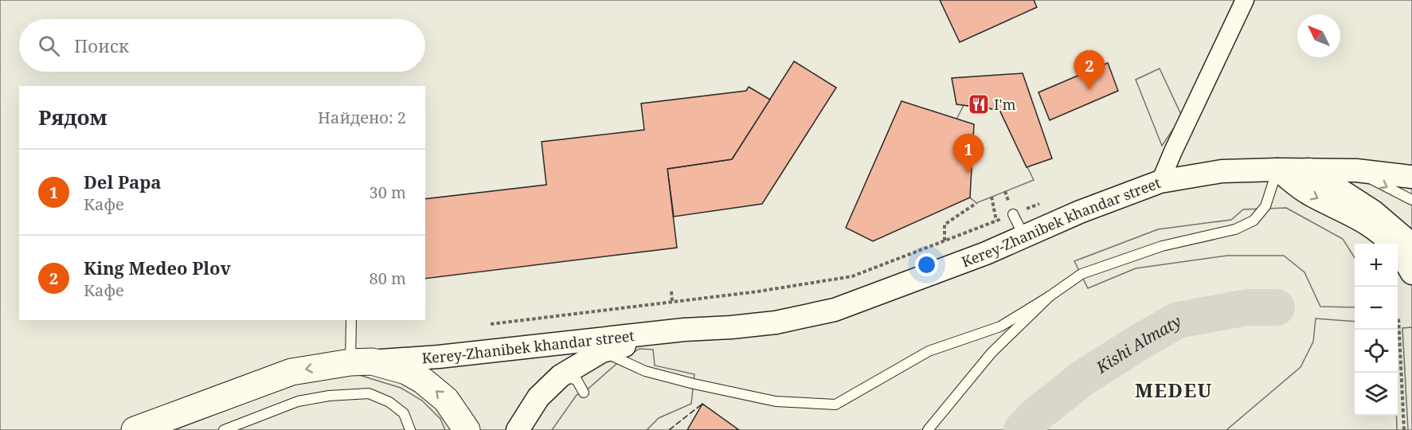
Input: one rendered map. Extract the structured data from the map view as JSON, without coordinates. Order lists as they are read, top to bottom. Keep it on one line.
{"streets":{"main road":["Kerey-Zhanibek khandar street"]},"districts":["MEDEU"],"water":["Kіshі Almaty"],"places":{"restaurant":["I'm"]},"north":"top left","page":{"search":"Поиск","pins":["2","1"],"heading":["Рядом","Найдено: 2"],"list":[{"mark":"1","name":"Del Papa","note":"Кафе","value":"30 m"},{"mark":"2","name":"King Medeo Plov","note":"Кафе","value":"80 m"}],"map_buttons":["+","−"]}}
